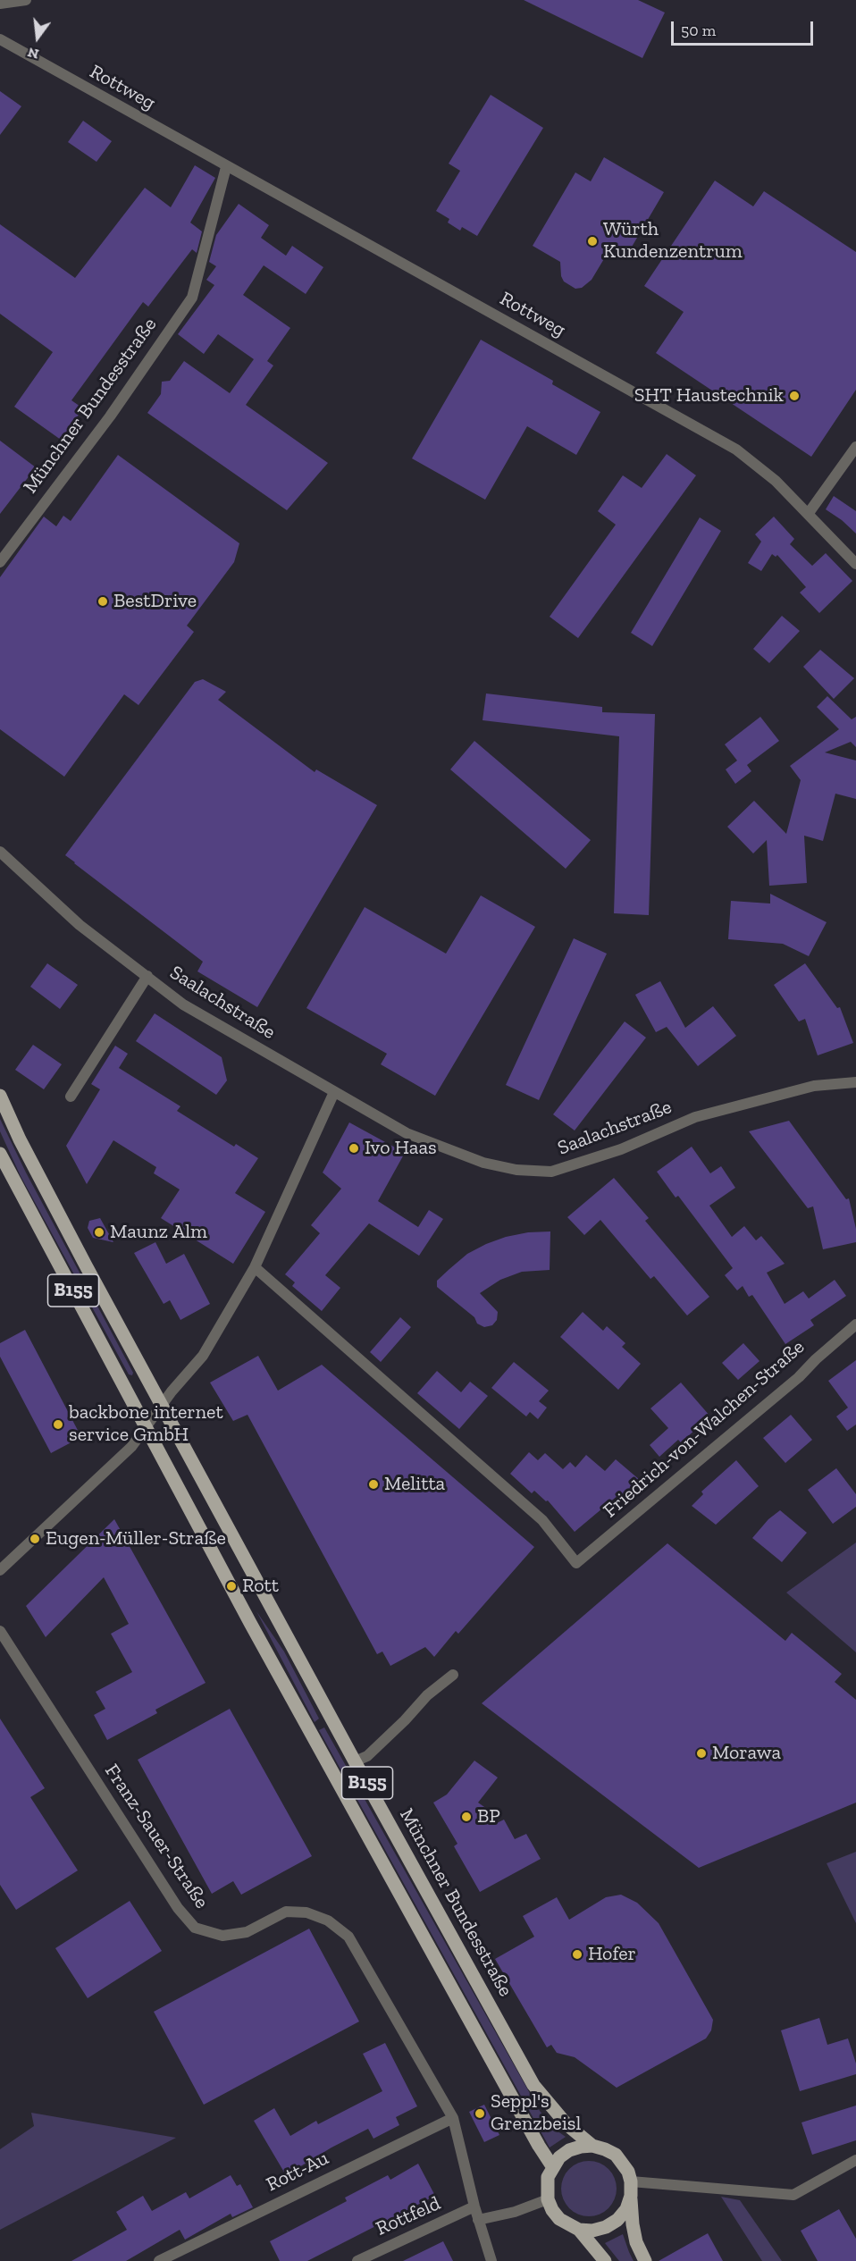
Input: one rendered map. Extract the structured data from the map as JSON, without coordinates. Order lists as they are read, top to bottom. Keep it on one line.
{"streets":{"main road":["Münchner Bundesstraße","B155"],"street":["Rottweg","Saalachstraße","Friedrich-von-Walchen-Straße","Franz-Sauer-Straße","Rott-Au","Rottfeld"]},"crossings":[["Rottweg","Münchner Bundesstraße"],["Münchner Bundesstraße","B155"],["Franz-Sauer-Straße","Rott-Au"],["Franz-Sauer-Straße","Rottfeld"]],"places":["Würth Kundenzentrum","SHT Haustechnik","BestDrive","Ivo Haas","Maunz Alm","backbone internet service GmbH","Melitta","Eugen-Müller-Straße","Rott","Morawa","BP","Hofer","Seppl's Grenzbeisl"],"scale_bar":"50 m","north":"bottom"}
